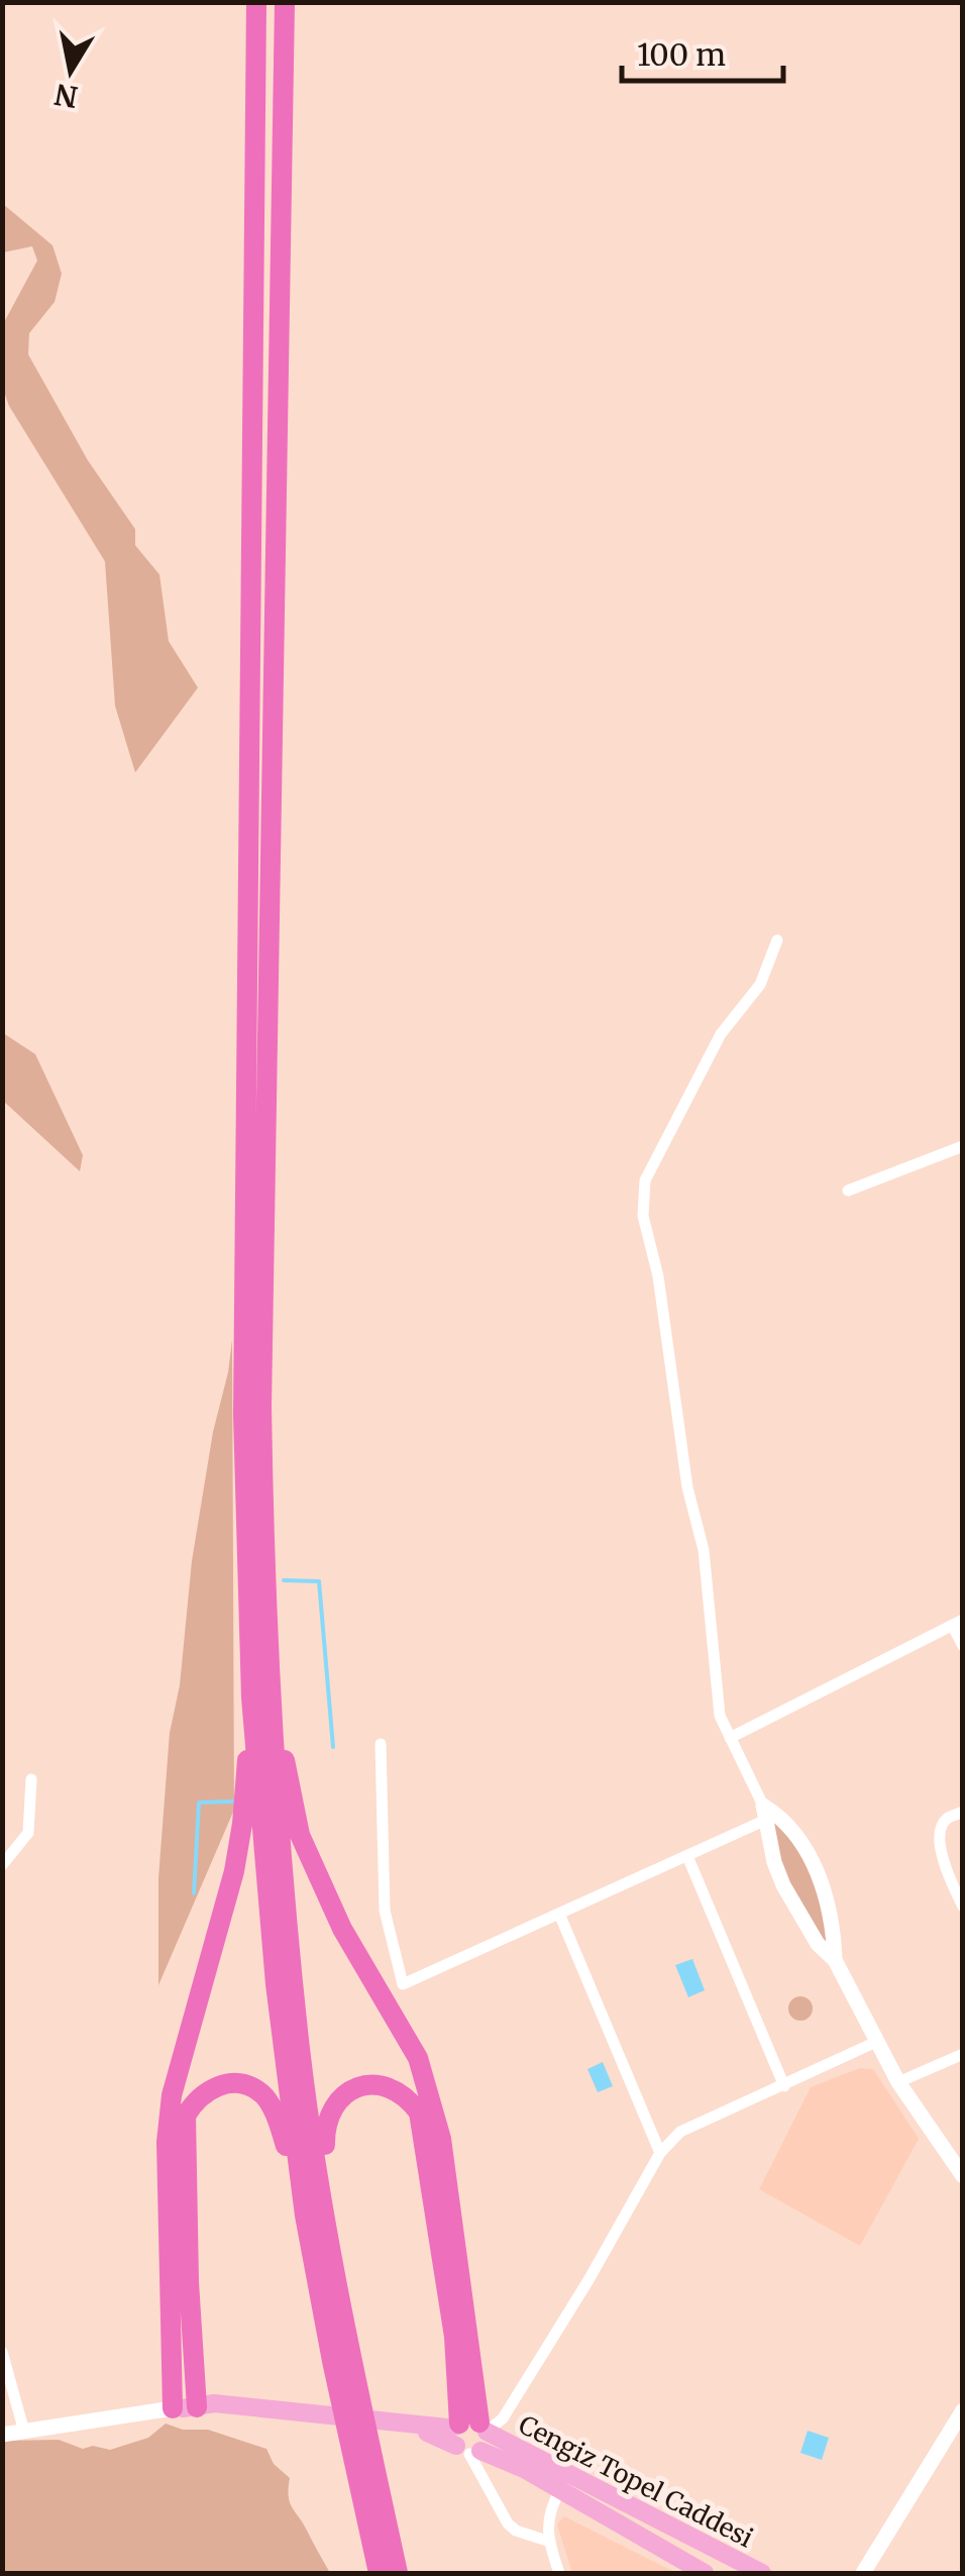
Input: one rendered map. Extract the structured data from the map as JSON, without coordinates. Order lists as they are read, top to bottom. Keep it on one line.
{"streets":{"main road":["Cengiz Topel Caddesi"]},"scale_bar":"100 m","north":"bottom"}
